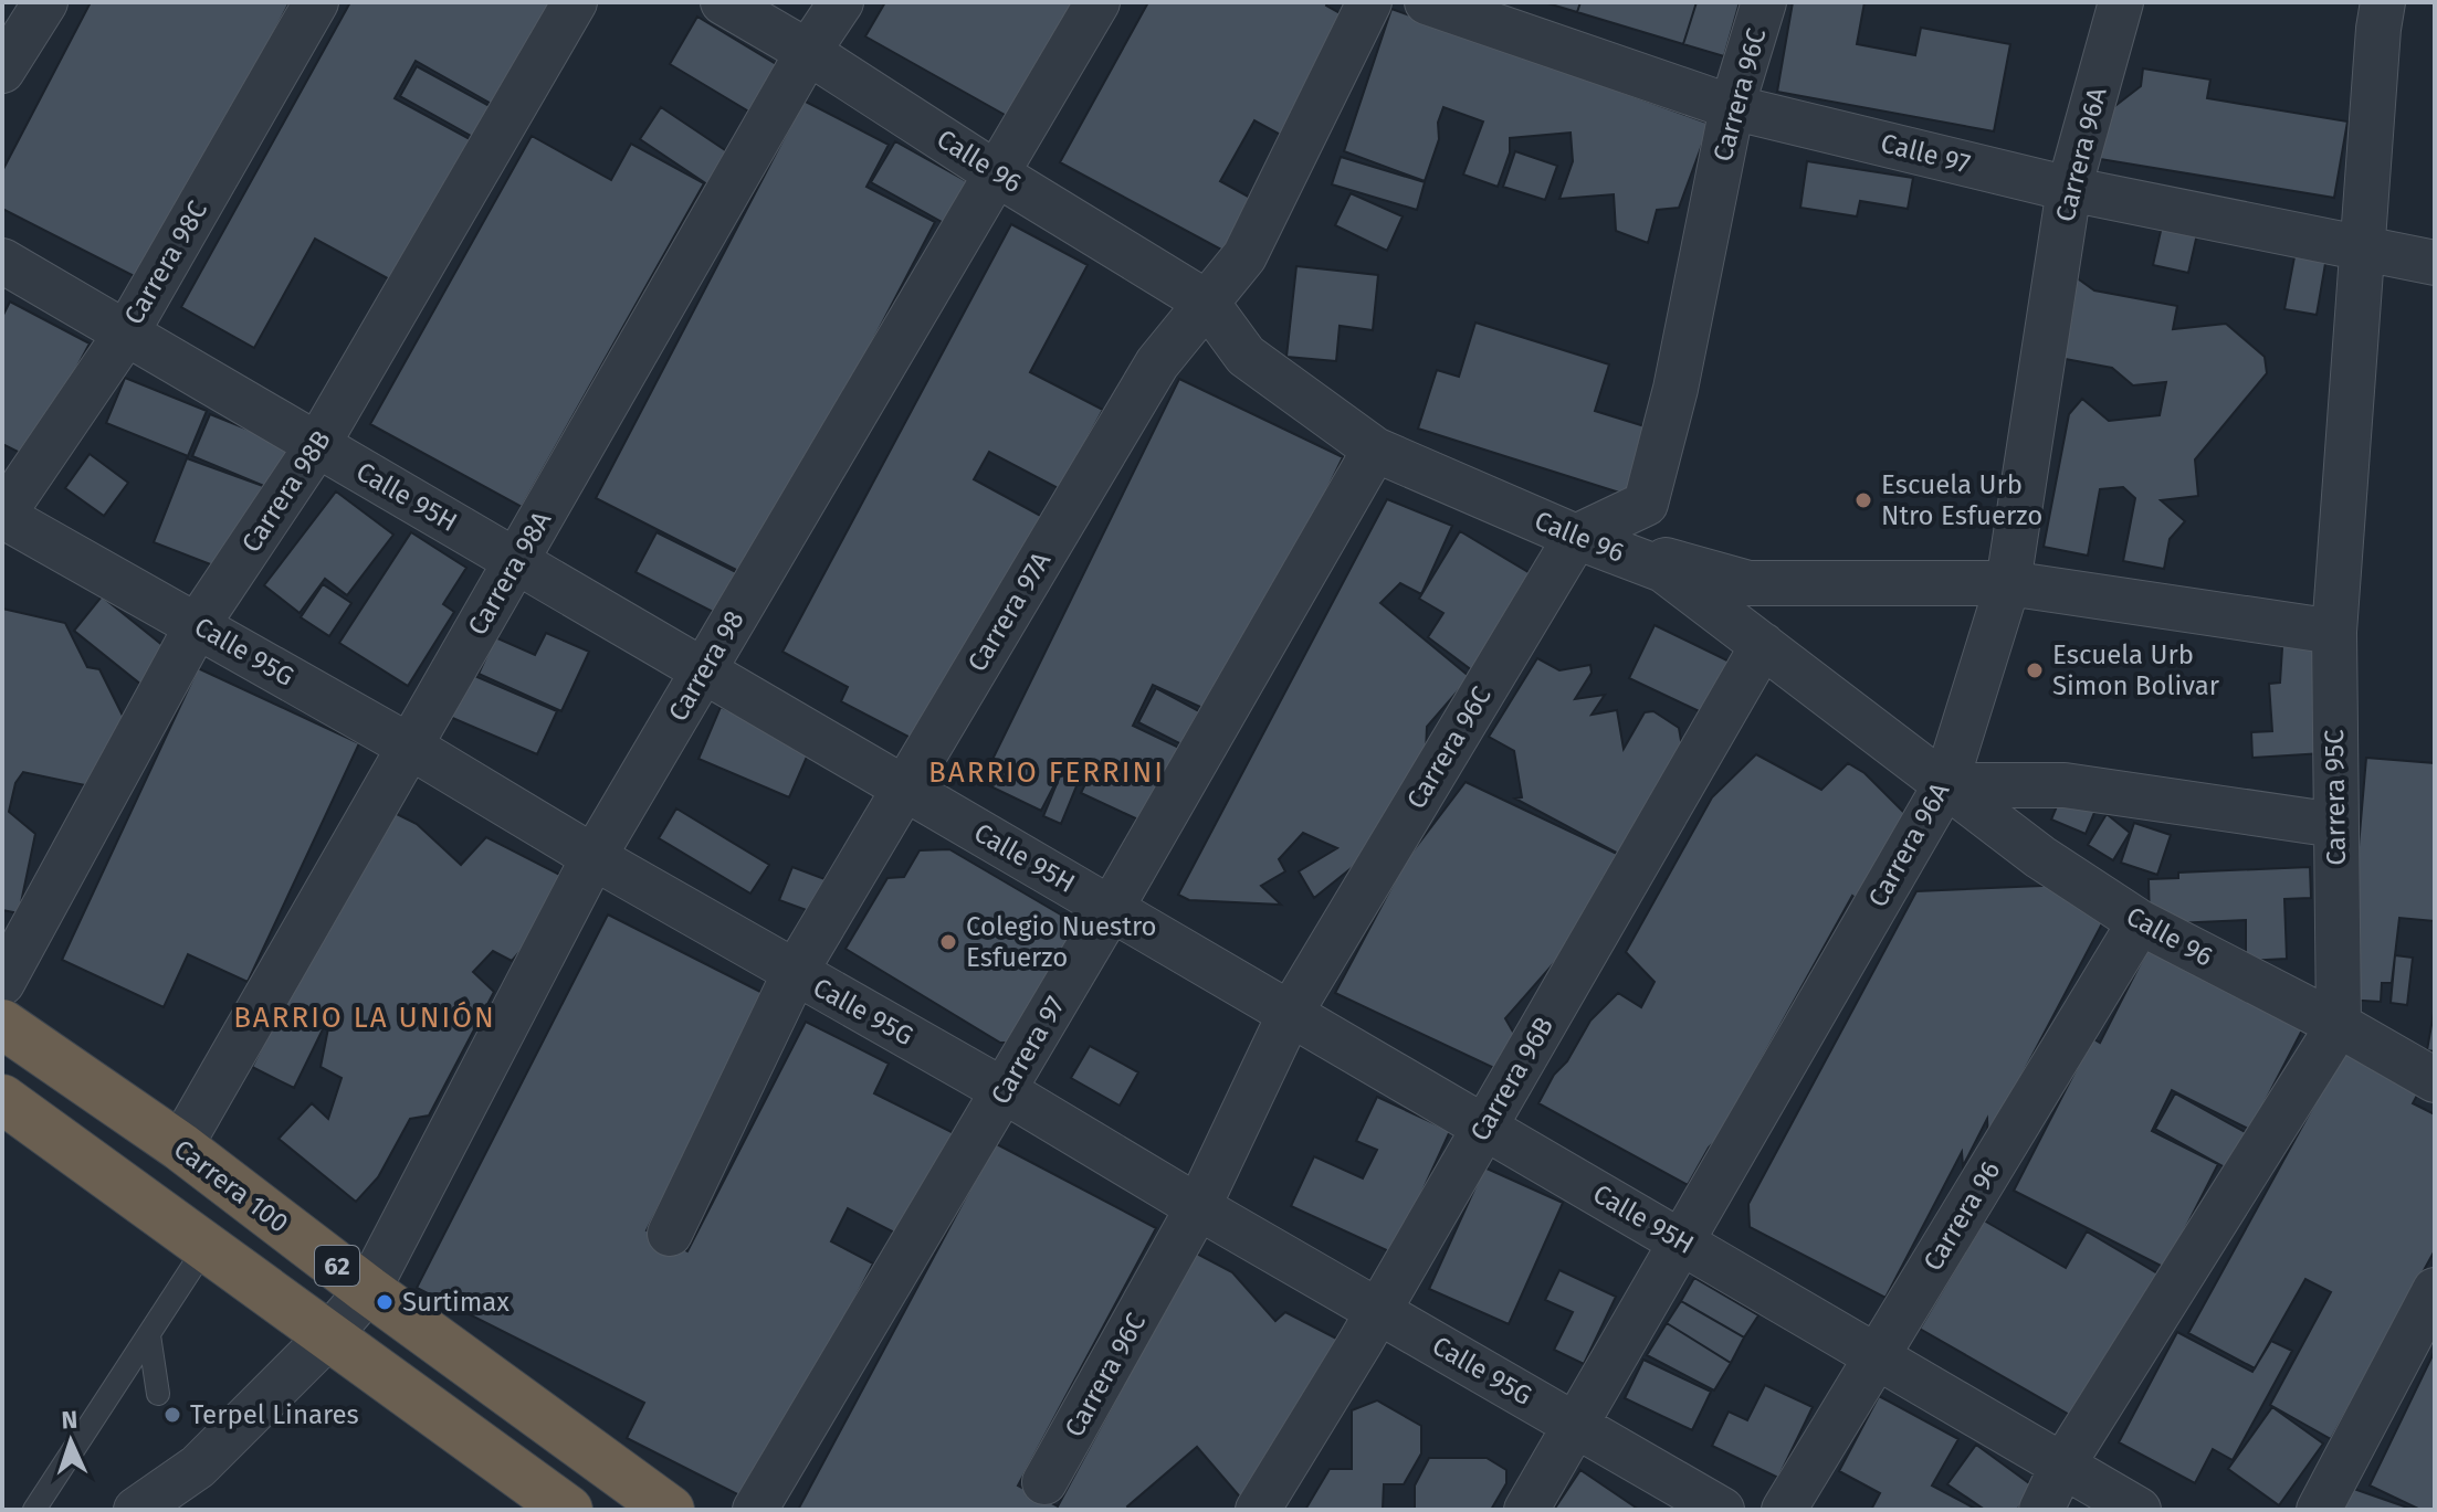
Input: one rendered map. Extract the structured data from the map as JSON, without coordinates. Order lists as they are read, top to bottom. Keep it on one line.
{"streets":{"highway":["Carrera 100","62"],"street":["Carrera 96C","Calle 97","Carrera 96A","Calle 96","Carrera 98C","Carrera 98B","Calle 95H","Carrera 98A","Carrera 97A","Calle 95G","Carrera 98","Carrera 95C","Carrera 97","Carrera 96B","Carrera 96"]},"crossings":[["Carrera 96C","Calle 97"],["Carrera 96C","Calle 96"],["Carrera 96C","Calle 95H"],["Carrera 96C","Calle 95G"],["Calle 97","Carrera 96A"],["Calle 97","Carrera 95C"],["Carrera 96A","Calle 96"],["Carrera 96A","Calle 95H"],["Carrera 96A","Calle 95G"],["Calle 96","Carrera 98A"],["Calle 96","Carrera 97A"],["Calle 96","Carrera 98"],["Calle 96","Carrera 95C"],["Calle 96","Carrera 97"],["Calle 96","Carrera 96B"],["Calle 96","Carrera 96"],["Carrera 98C","Calle 95H"],["Carrera 98C","Calle 95G"],["Carrera 98B","Calle 95H"],["Carrera 98B","Calle 95G"],["Calle 95H","Carrera 98A"],["Calle 95H","Carrera 97A"],["Calle 95H","Carrera 98"],["Calle 95H","Carrera 97"],["Calle 95H","Carrera 96B"],["Calle 95H","Carrera 96"],["Carrera 98A","Calle 95G"],["Carrera 98A","Carrera 100"],["Carrera 97A","Calle 95G"],["Calle 95G","Carrera 98"],["Calle 95G","Carrera 97"],["Calle 95G","Carrera 96B"],["Carrera 98","Carrera 100"],["Carrera 98","62"]],"districts":["BARRIO FERRINI","BARRIO LA UNIÓN"],"places":["Escuela Urb Ntro Esfuerzo","Escuela Urb Simon Bolivar","Colegio Nuestro Esfuerzo","Surtimax","Terpel Linares"],"north":"top"}
